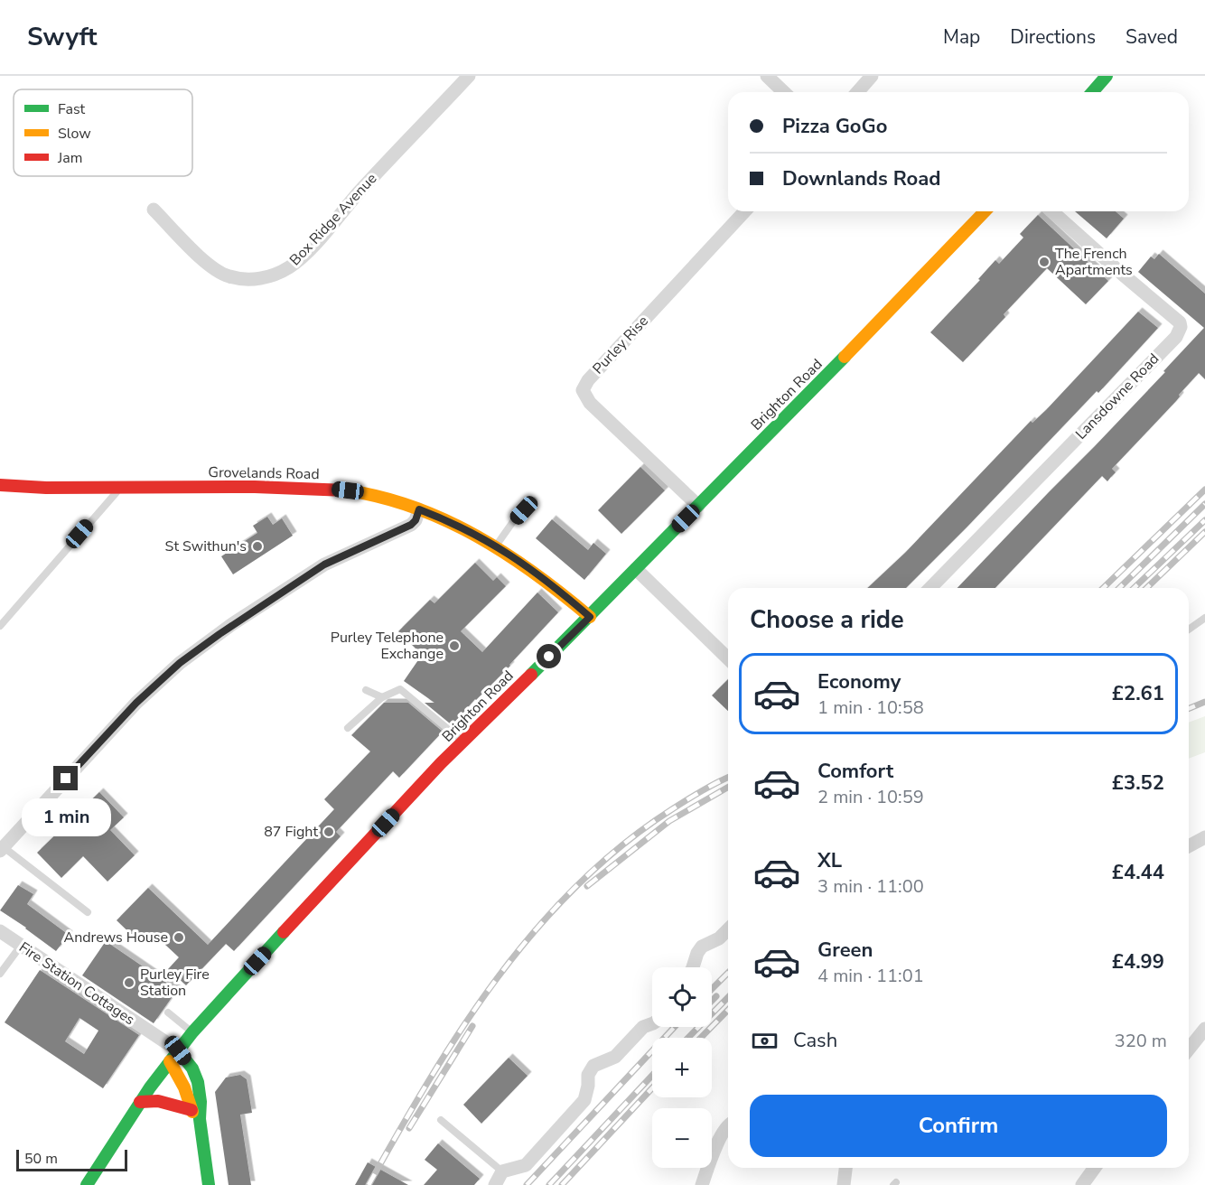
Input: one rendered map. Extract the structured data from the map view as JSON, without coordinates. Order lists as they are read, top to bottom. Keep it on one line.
{"streets":{"main road":["Brighton Road","Grovelands Road"],"street":["Box Ridge Avenue","Purley Rise","Lansdowne Road","Fire Station Cottages"]},"crossings":[["Purley Rise","Brighton Road"],["Brighton Road","Grovelands Road"],["Brighton Road","Fire Station Cottages"]],"places":["The French Apartments","St Swithun's","Purley Telephone Exchange","87 Fight","Andrews House","Purley Fire Station"],"legend":["Fast","Slow","Jam"],"scale_bar":"50 m","page":{"header":"Swyft","nav":["Map","Directions","Saved"],"banner":["Pizza GoGo","Downlands Road"],"heading":"Choose a ride","list":[{"name":"Economy","note":"1 min · 10:58","value":"£2.61"},{"name":"Comfort","note":"2 min · 10:59","value":"£3.52"},{"name":"XL","note":"3 min · 11:00","value":"£4.44"},{"name":"Green","note":"4 min · 11:01","value":"£4.99"}],"bubble":"1 min","map_buttons":["+","−"],"pay":["Cash","320 m"],"buttons":"Confirm","scale":"50 m"}}
